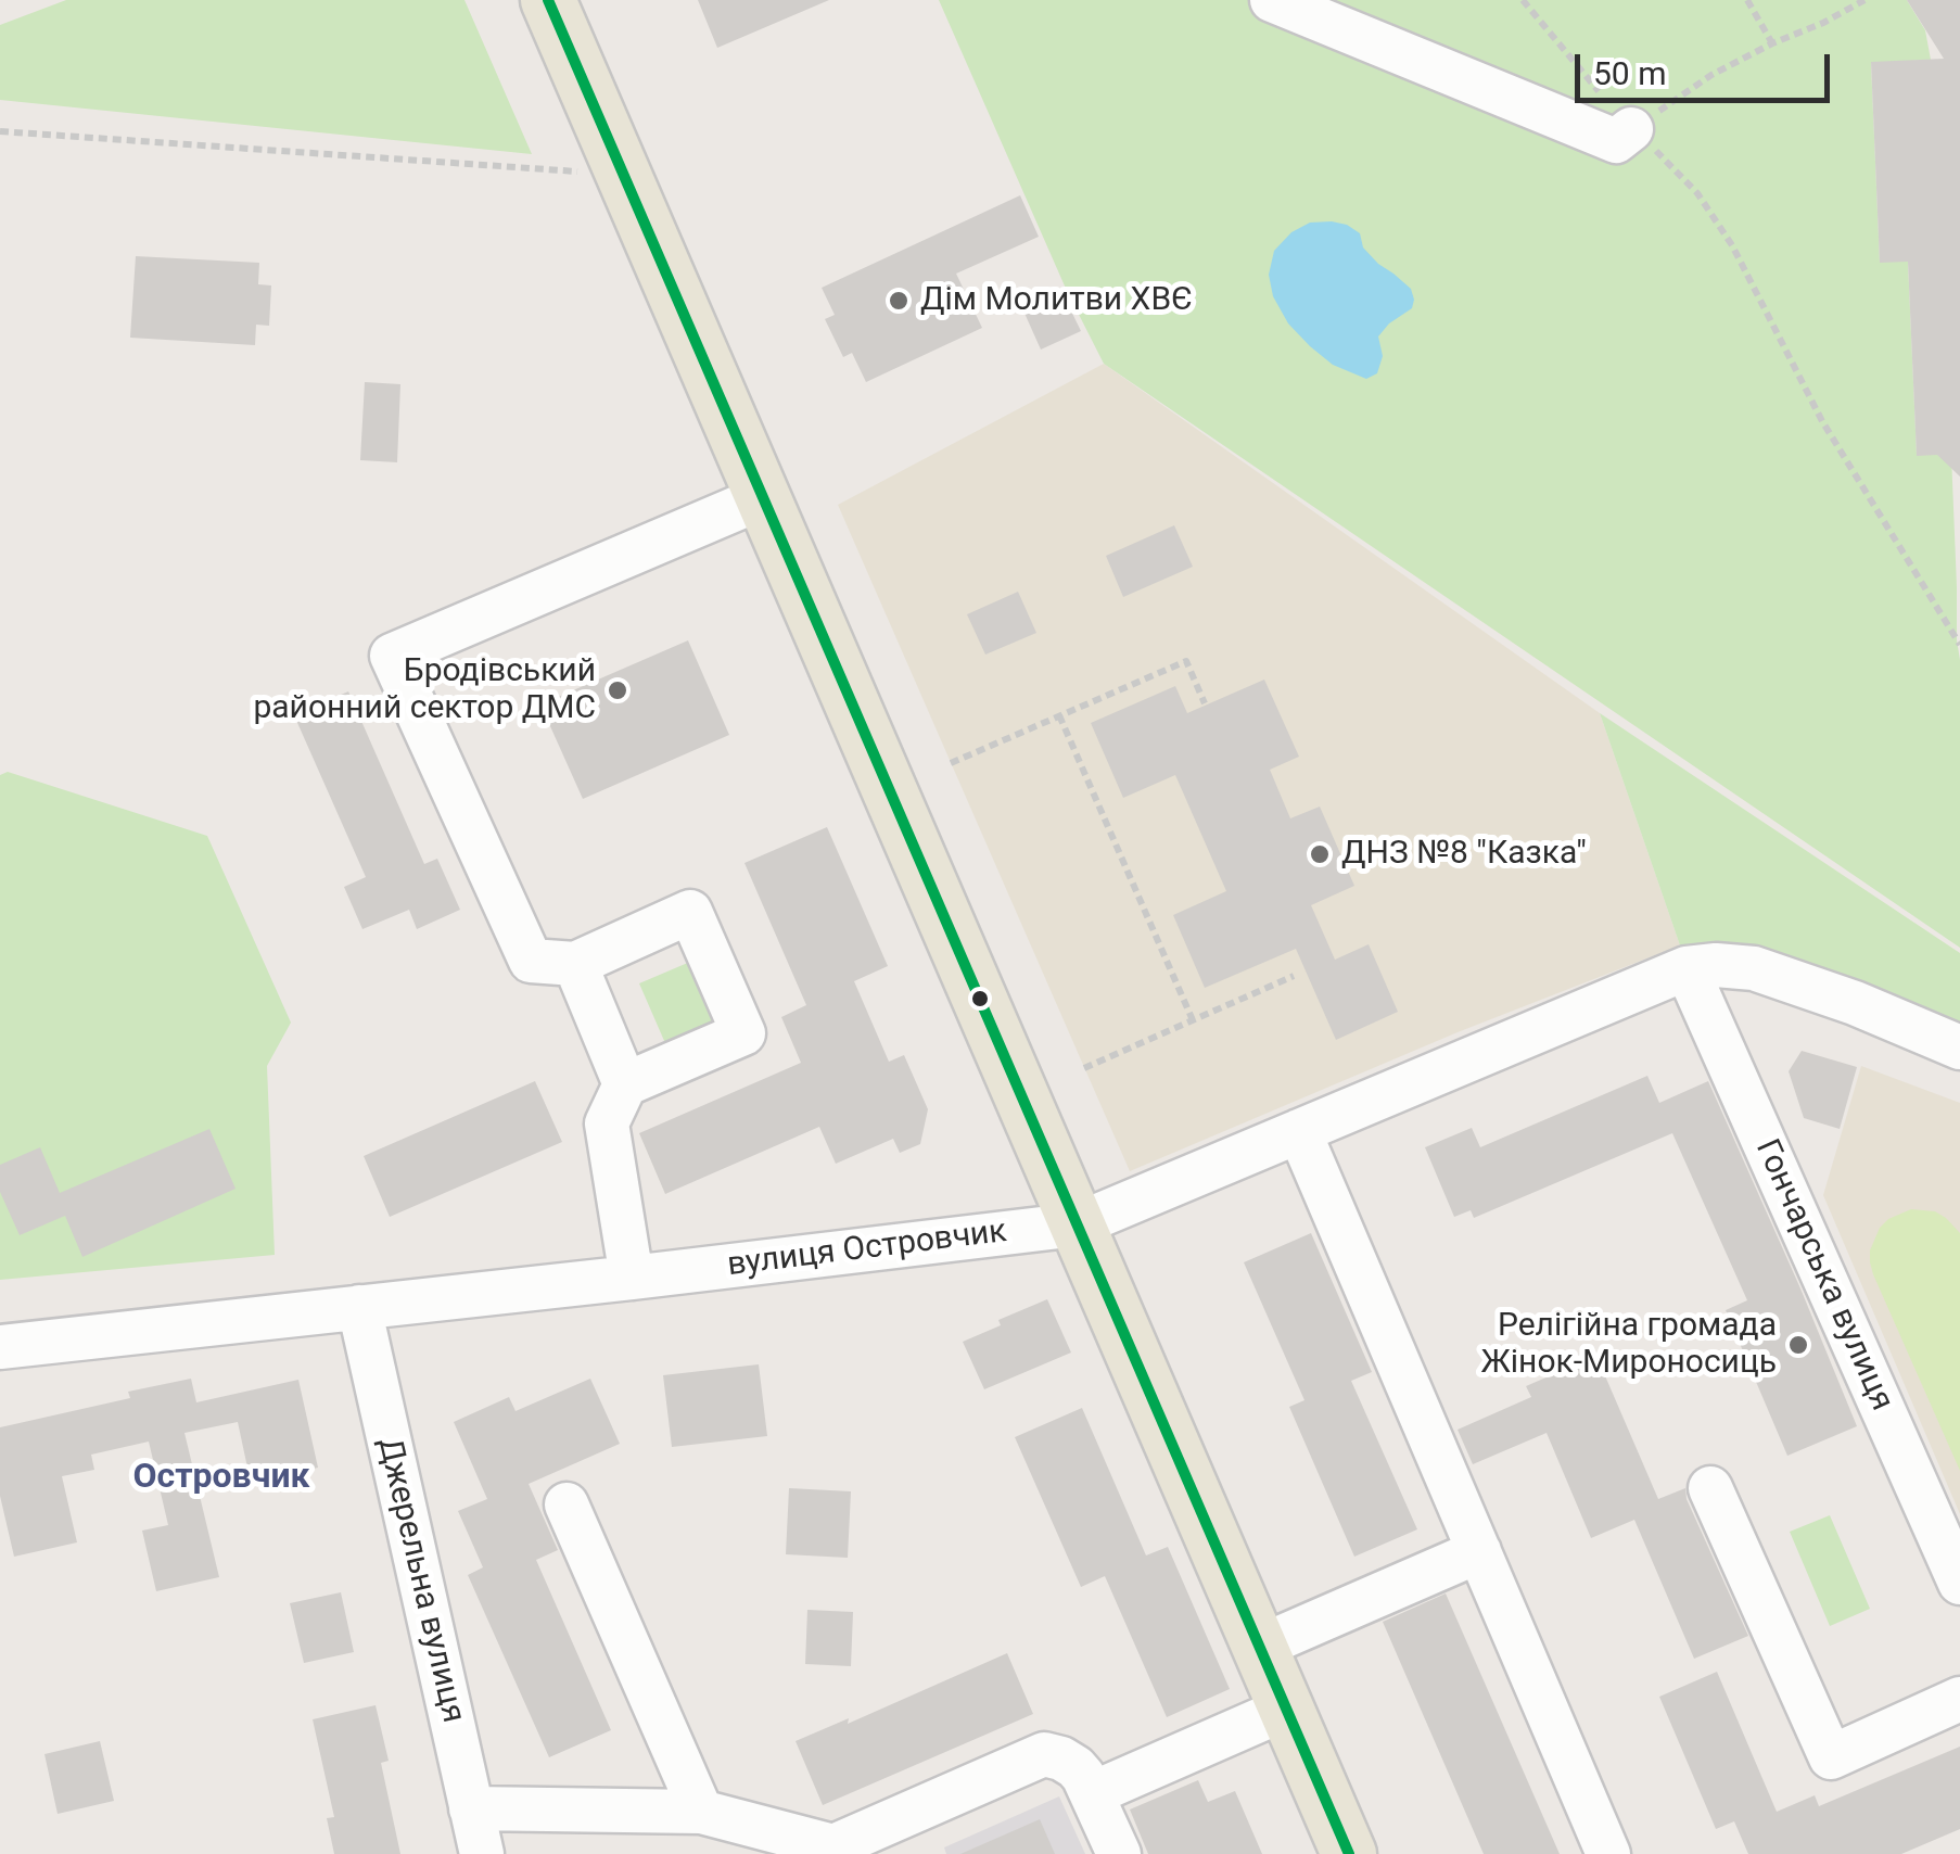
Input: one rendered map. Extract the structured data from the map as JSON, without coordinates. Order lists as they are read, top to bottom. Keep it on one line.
{"streets":{"street":["вулиця Островчик","Гончарська вулиця","Джерельна вулиця"]},"crossings":[["вулиця Островчик","Гончарська вулиця"],["вулиця Островчик","Джерельна вулиця"]],"districts":["Островчик"],"places":["Дім Молитви ХВЄ","Бродівський районний сектор ДМС","ДНЗ №8 \"Казка\"","Релігійна громада Жінок-Мироносиць"],"scale_bar":"50 m"}
